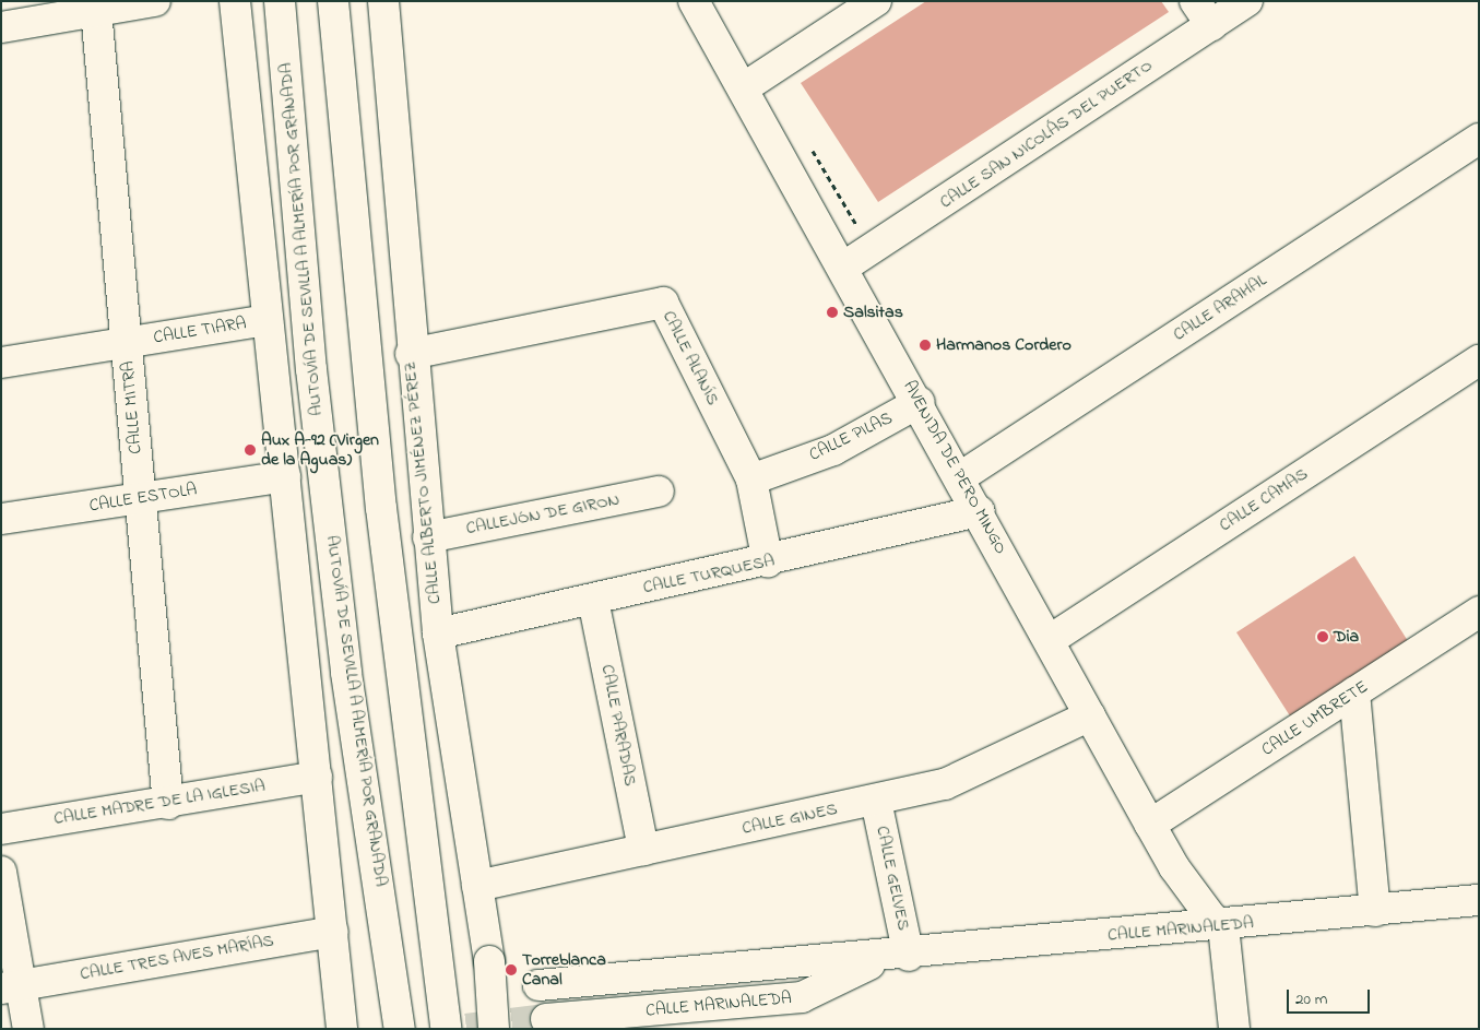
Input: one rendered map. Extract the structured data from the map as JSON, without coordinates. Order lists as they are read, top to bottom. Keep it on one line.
{"streets":{"main road":["CALLE SAN NICOLÁS DEL PUERTO","AUTOVÍA DE SEVILLA A ALMERÍA POR GRANADA","CALLE ARAHAL","CALLE TIARA","CALLE ALANÍS","CALLE MITRA","CALLE PILAS","AVENIDA DE PERO MINGO","CALLE ALBERTO JIMÉNEZ PÉREZ","CALLE ESTOLA","CALLE CAMAS","CALLEJÓN DE GIRON","CALLE TURQUESA","CALLE UMBRETE","CALLE PARADAS","CALLE MADRE DE LA IGLESIA","CALLE GINES","CALLE GELVES","CALLE MARINALEDA","CALLE TRES AVES MARÍAS"]},"crossings":[["CALLE SAN NICOLÁS DEL PUERTO","AVENIDA DE PERO MINGO"],["CALLE ARAHAL","AVENIDA DE PERO MINGO"],["CALLE TIARA","CALLE MITRA"],["CALLE ALANÍS","CALLE PILAS"],["CALLE ALANÍS","CALLE ALBERTO JIMÉNEZ PÉREZ"],["CALLE ALANÍS","CALLE TURQUESA"],["CALLE MITRA","CALLE ESTOLA"],["CALLE MITRA","CALLE MADRE DE LA IGLESIA"],["CALLE PILAS","AVENIDA DE PERO MINGO"],["AVENIDA DE PERO MINGO","CALLE CAMAS"],["AVENIDA DE PERO MINGO","CALLE TURQUESA"],["AVENIDA DE PERO MINGO","CALLE UMBRETE"],["AVENIDA DE PERO MINGO","CALLE GINES"],["AVENIDA DE PERO MINGO","CALLE MARINALEDA"],["CALLE ALBERTO JIMÉNEZ PÉREZ","CALLEJÓN DE GIRON"],["CALLE ALBERTO JIMÉNEZ PÉREZ","CALLE TURQUESA"],["CALLE ALBERTO JIMÉNEZ PÉREZ","CALLE GINES"],["CALLE TURQUESA","CALLE PARADAS"],["CALLE PARADAS","CALLE GINES"],["CALLE GINES","CALLE GELVES"],["CALLE GELVES","CALLE MARINALEDA"]],"places":["Salsitas","Harmanos Cordero","Aux A-92 (Virgen de la Aguas)","Dia","Torreblanca Canal"],"scale_bar":"20 m"}
